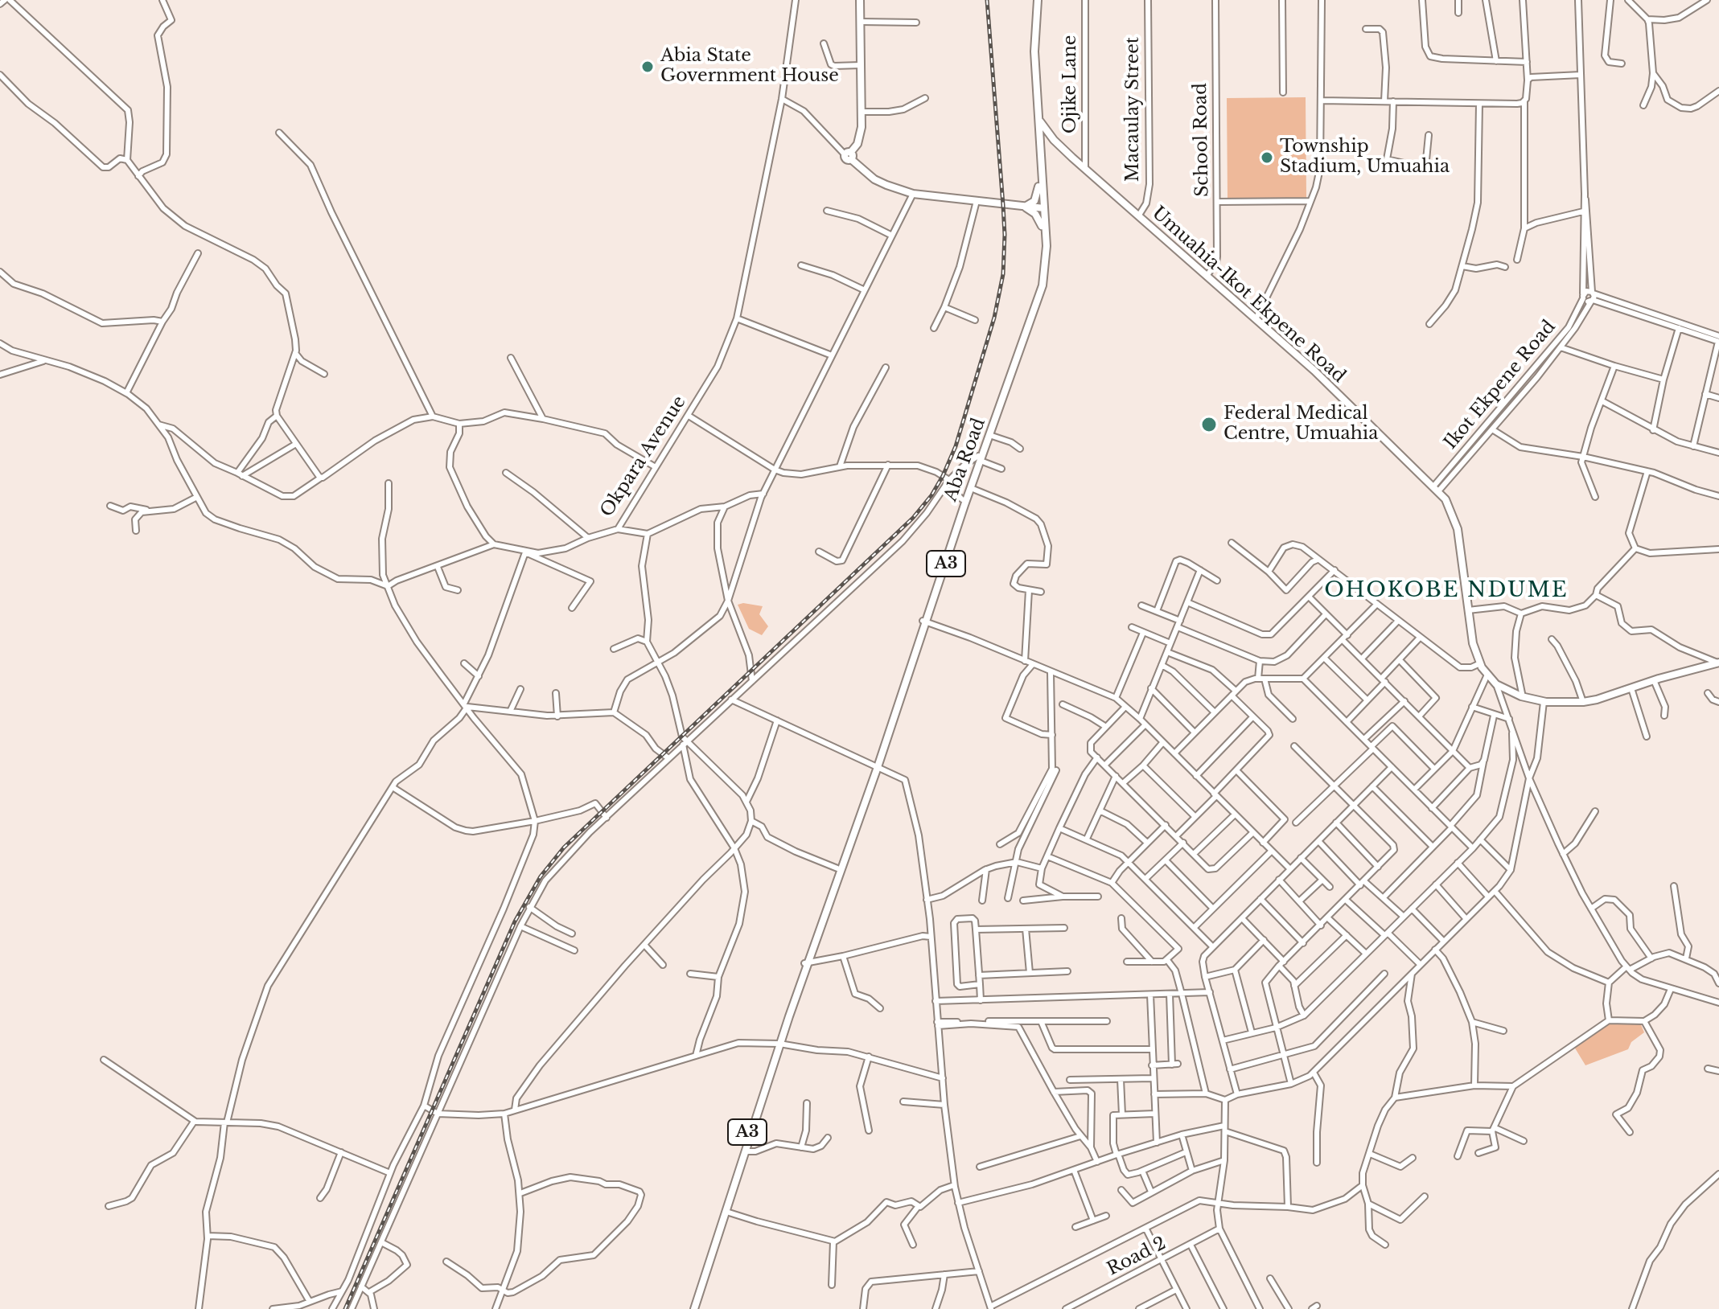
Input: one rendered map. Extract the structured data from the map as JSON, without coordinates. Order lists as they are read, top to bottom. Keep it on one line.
{"streets":{"main road":["Umuahia-Ikot Ekpene Road","Aba Road","A3"],"street":["Ojike Lane","Macaulay Street","School Road","Ikot Ekpene Road","Okpara Avenue","Road 2"]},"crossings":[["Ojike Lane","Umuahia-Ikot Ekpene Road"],["Macaulay Street","Umuahia-Ikot Ekpene Road"],["School Road","Umuahia-Ikot Ekpene Road"],["Umuahia-Ikot Ekpene Road","Ikot Ekpene Road"],["Umuahia-Ikot Ekpene Road","Aba Road"],["Aba Road","A3"]],"districts":["OHOKOBE NDUME"],"places":["Abia State Government House","Township Stadium, Umuahia","Federal Medical Centre, Umuahia"]}
